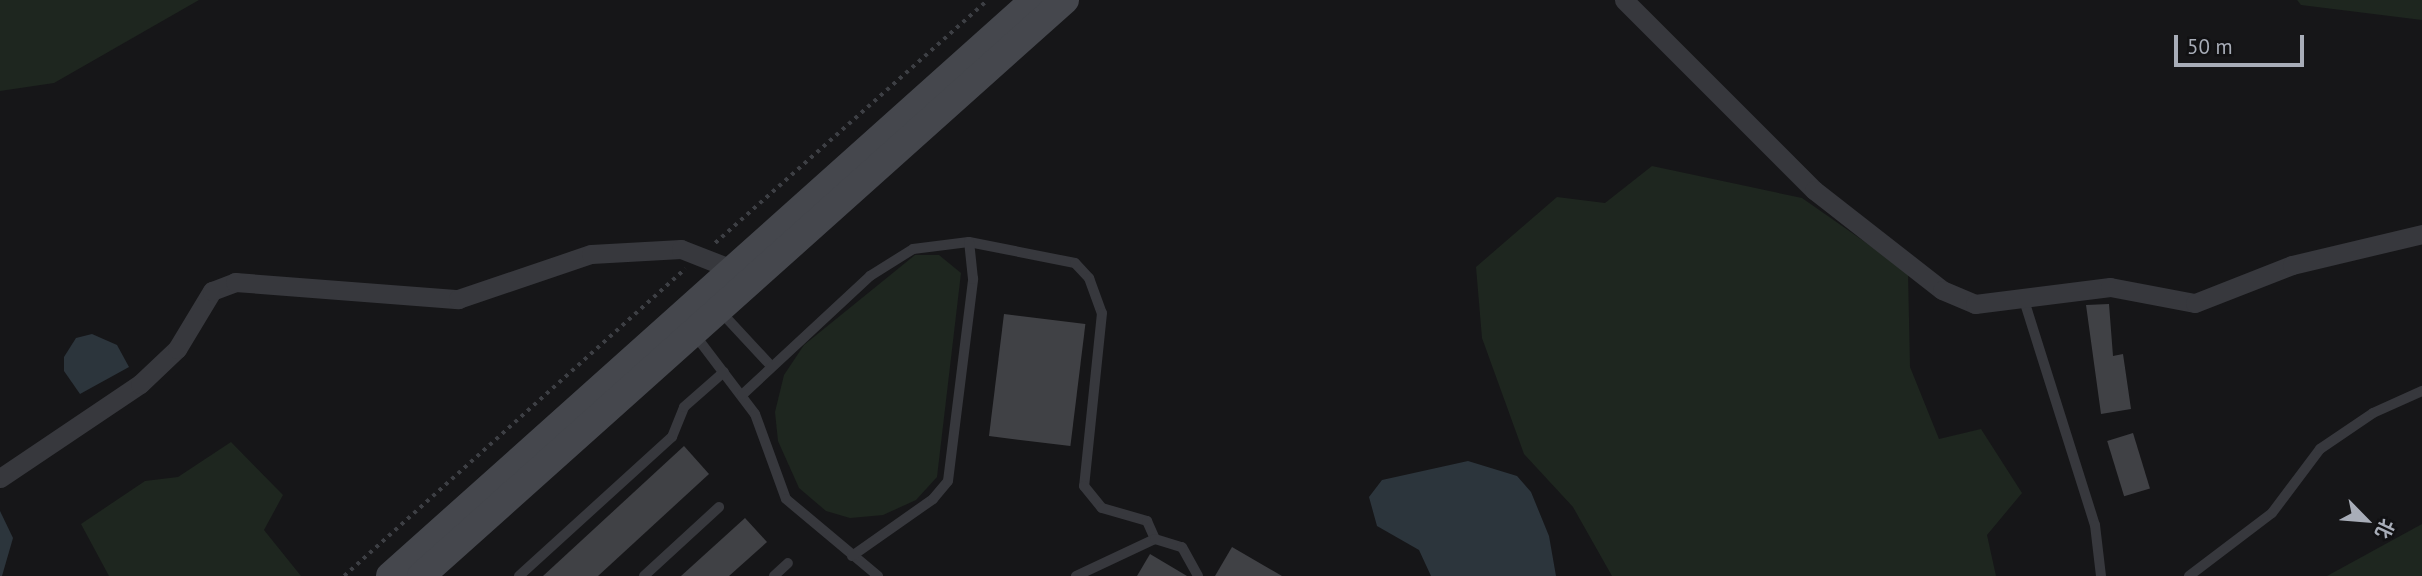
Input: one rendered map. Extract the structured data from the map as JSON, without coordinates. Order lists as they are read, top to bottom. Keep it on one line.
{"scale_bar":"50 m","north":"bottom right"}
